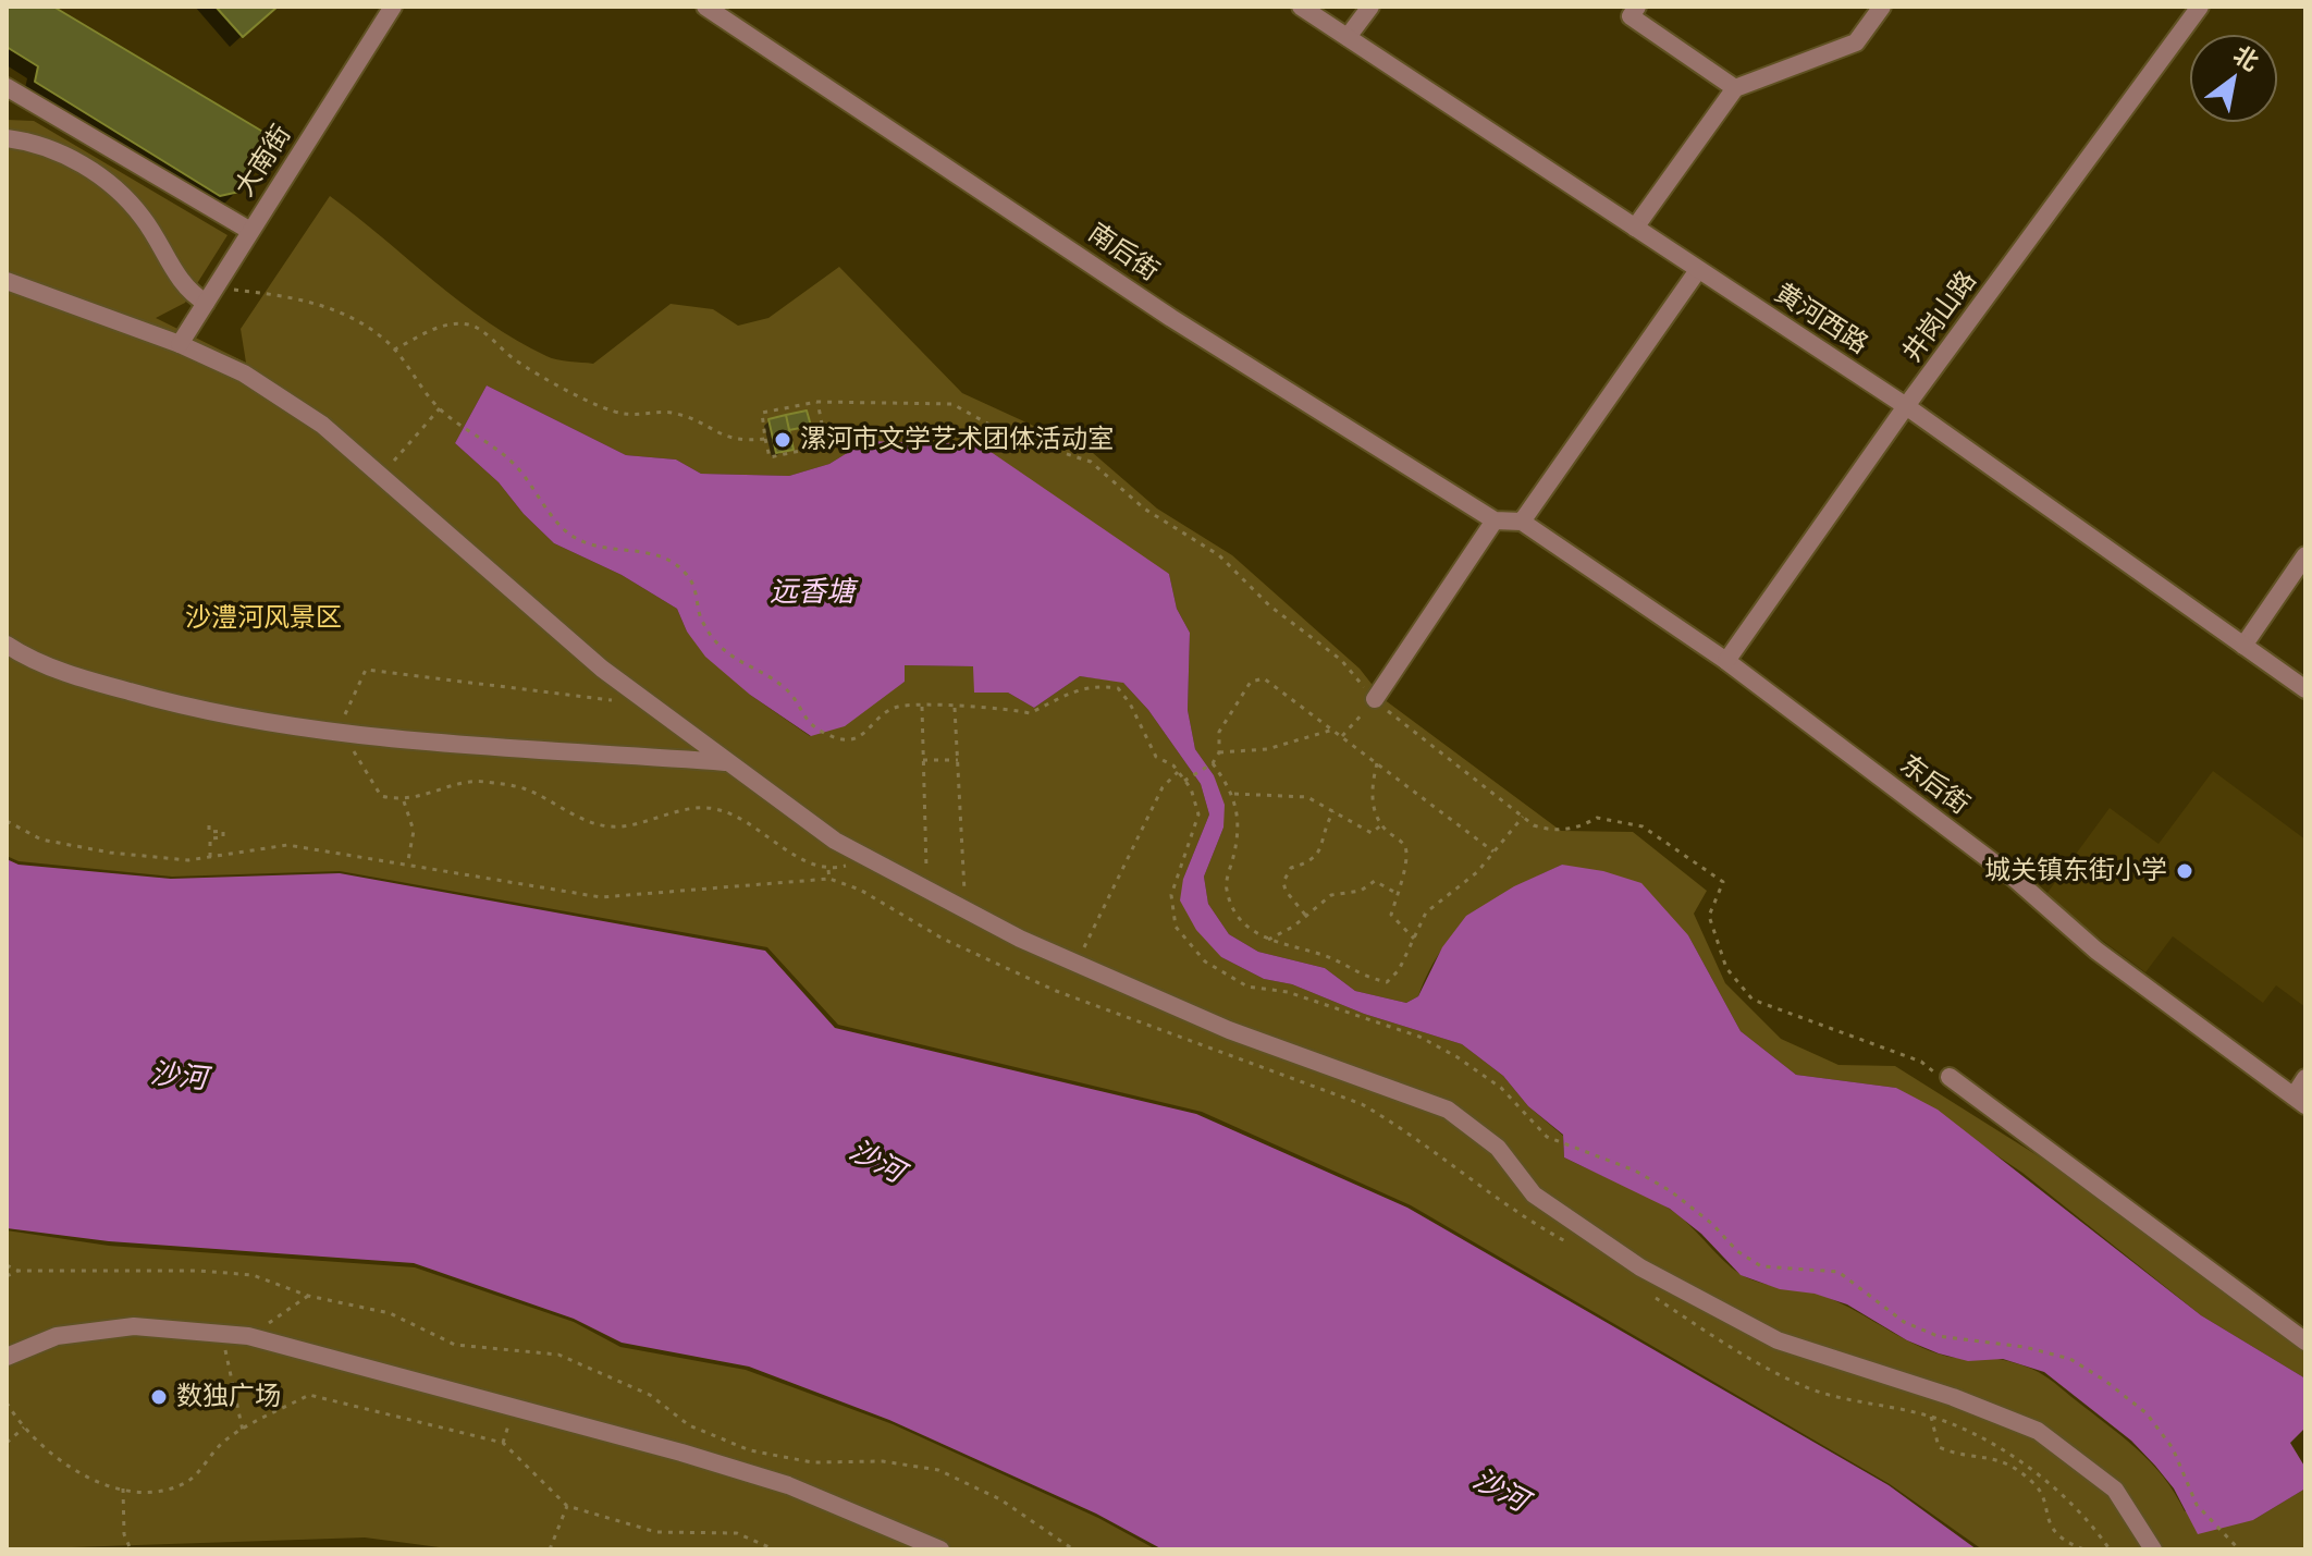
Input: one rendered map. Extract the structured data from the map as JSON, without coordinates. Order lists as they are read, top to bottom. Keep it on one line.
{"streets":{"street":["大南街","南后街","井岗山路","黄河西路","东后街"]},"crossings":[["南后街","东后街"],["井岗山路","黄河西路"],["井岗山路","东后街"]],"water":["远香塘","沙河"],"parks":["沙澧河风景区"],"places":["漯河市文学艺术团体活动室","城关镇东街小学","数独广场"],"north":"top right"}
